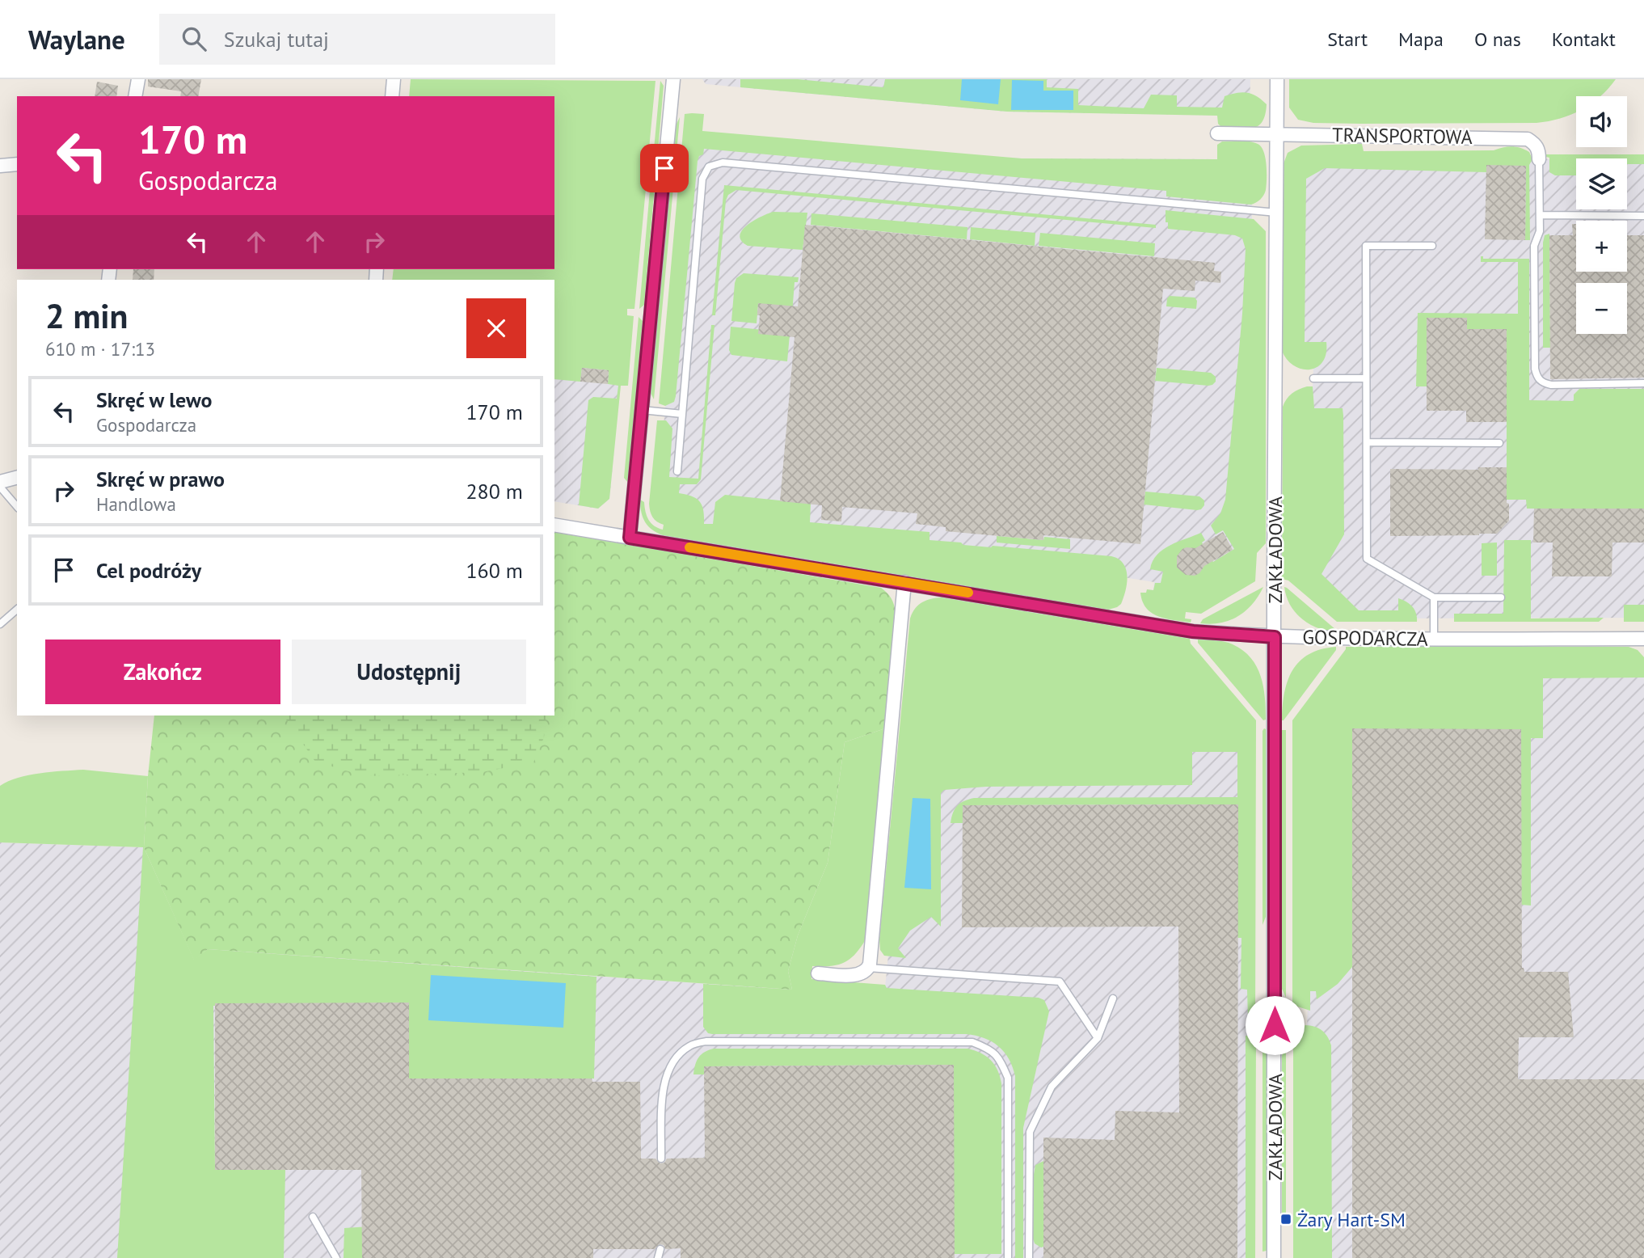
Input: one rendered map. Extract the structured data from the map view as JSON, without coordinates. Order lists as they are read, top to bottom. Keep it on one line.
{"streets":{"street":["TRANSPORTOWA","ZAKŁADOWA","GOSPODARCZA"]},"crossings":[["TRANSPORTOWA","ZAKŁADOWA"],["ZAKŁADOWA","GOSPODARCZA"]],"places":{"transit":["Żary Hart-SM"]},"page":{"header":"Waylane","search":"Szukaj tutaj","nav":["Start","Mapa","O nas","Kontakt"],"map_buttons":["+","−"],"turn":["170 m","Gospodarcza"],"heading":["2 min","610 m · 17:13"],"list":[{"name":"Skręć w lewo","note":"Gospodarcza","value":"170 m"},{"name":"Skręć w prawo","note":"Handlowa","value":"280 m"},{"name":"Cel podróży","value":"160 m"}],"buttons":["Zakończ","Udostępnij"]}}
